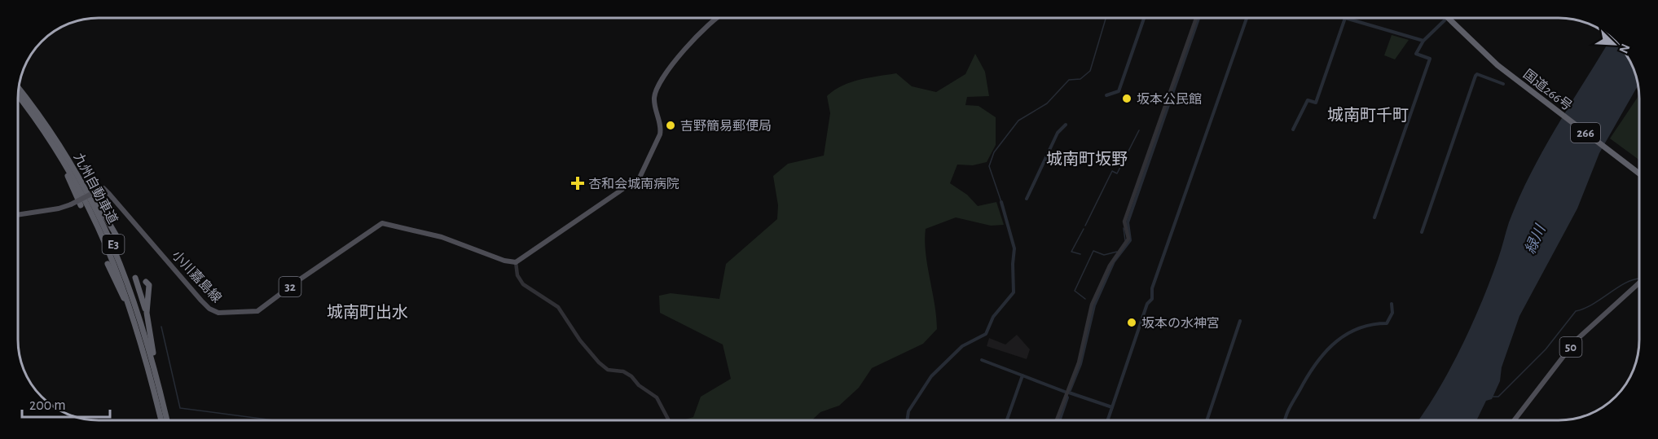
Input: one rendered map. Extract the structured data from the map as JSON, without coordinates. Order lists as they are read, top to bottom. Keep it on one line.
{"streets":{"highway":["国道266号","266","九州自動車道","E3"],"main road":["小川嘉島線","32","50"]},"districts":["城南町千町","城南町坂野","城南町出水"],"water":["緑川"],"places":{"other":["坂本公民館","吉野簡易郵便局","坂本の水神宮"],"health":["杏和会城南病院"]},"scale_bar":"200 m","north":"bottom right"}
